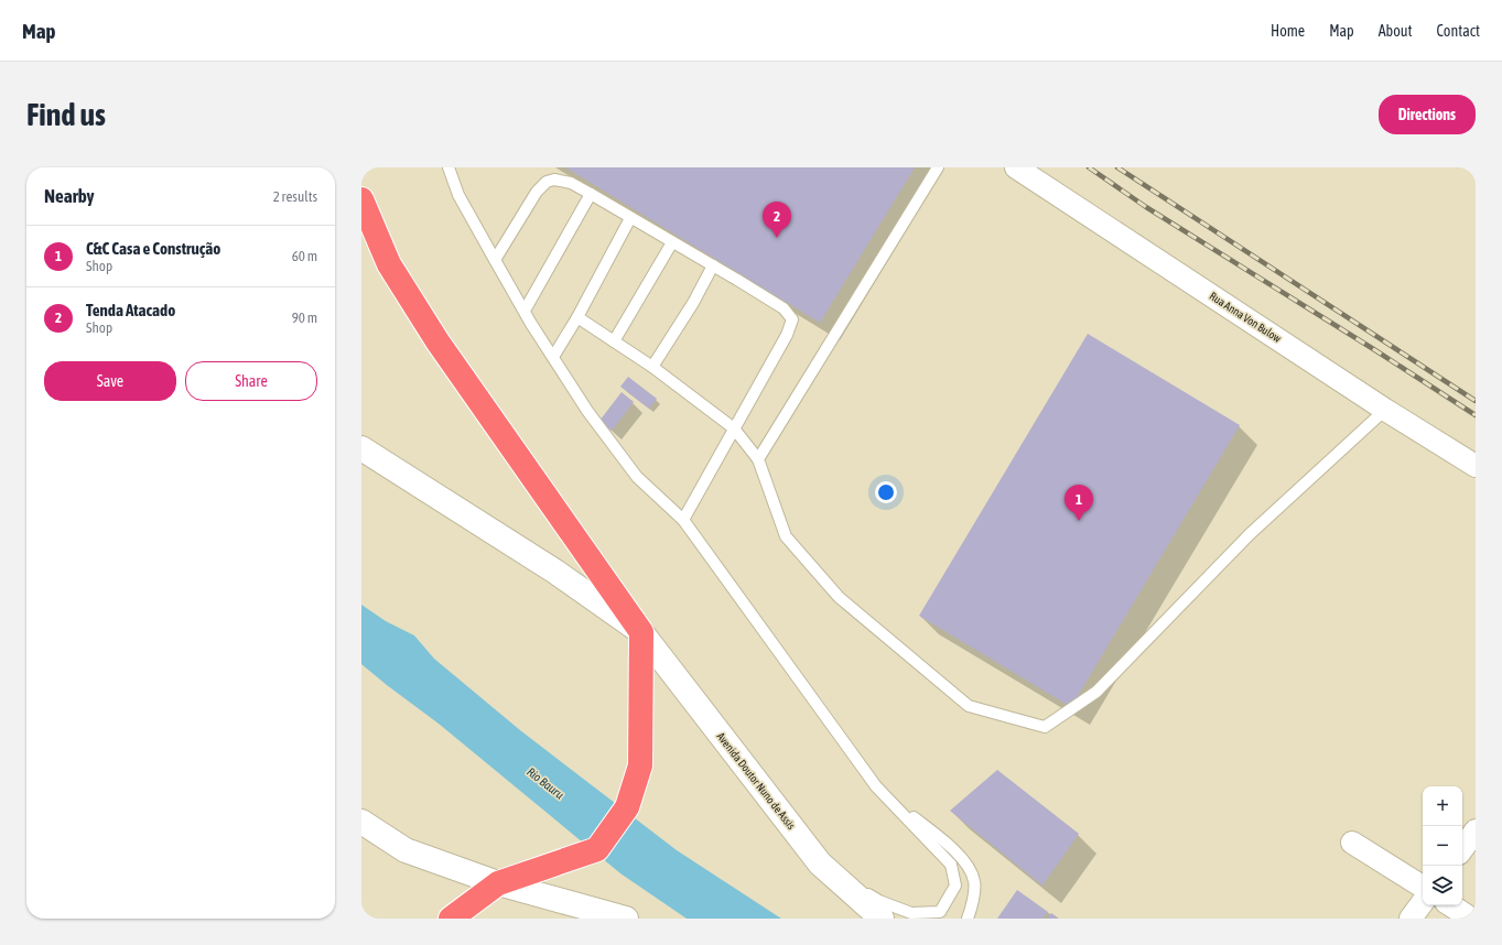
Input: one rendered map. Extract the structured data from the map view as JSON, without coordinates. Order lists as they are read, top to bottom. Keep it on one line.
{"streets":{"main road":["Avenida Doutor Nuno de Assis"],"street":["Rua Anna Von Bulow"]},"water":["Rio Bauru"],"page":{"header":"Map","nav":["Home","Map","About","Contact"],"buttons":["Directions",["Save","Share"]],"title":"Find us","heading":["Nearby","2 results"],"pins":["2","1"],"list":[{"mark":"1","name":"C&C Casa e Construção","note":"Shop","value":"60 m"},{"mark":"2","name":"Tenda Atacado","note":"Shop","value":"90 m"}],"map_buttons":["+","−"]}}
